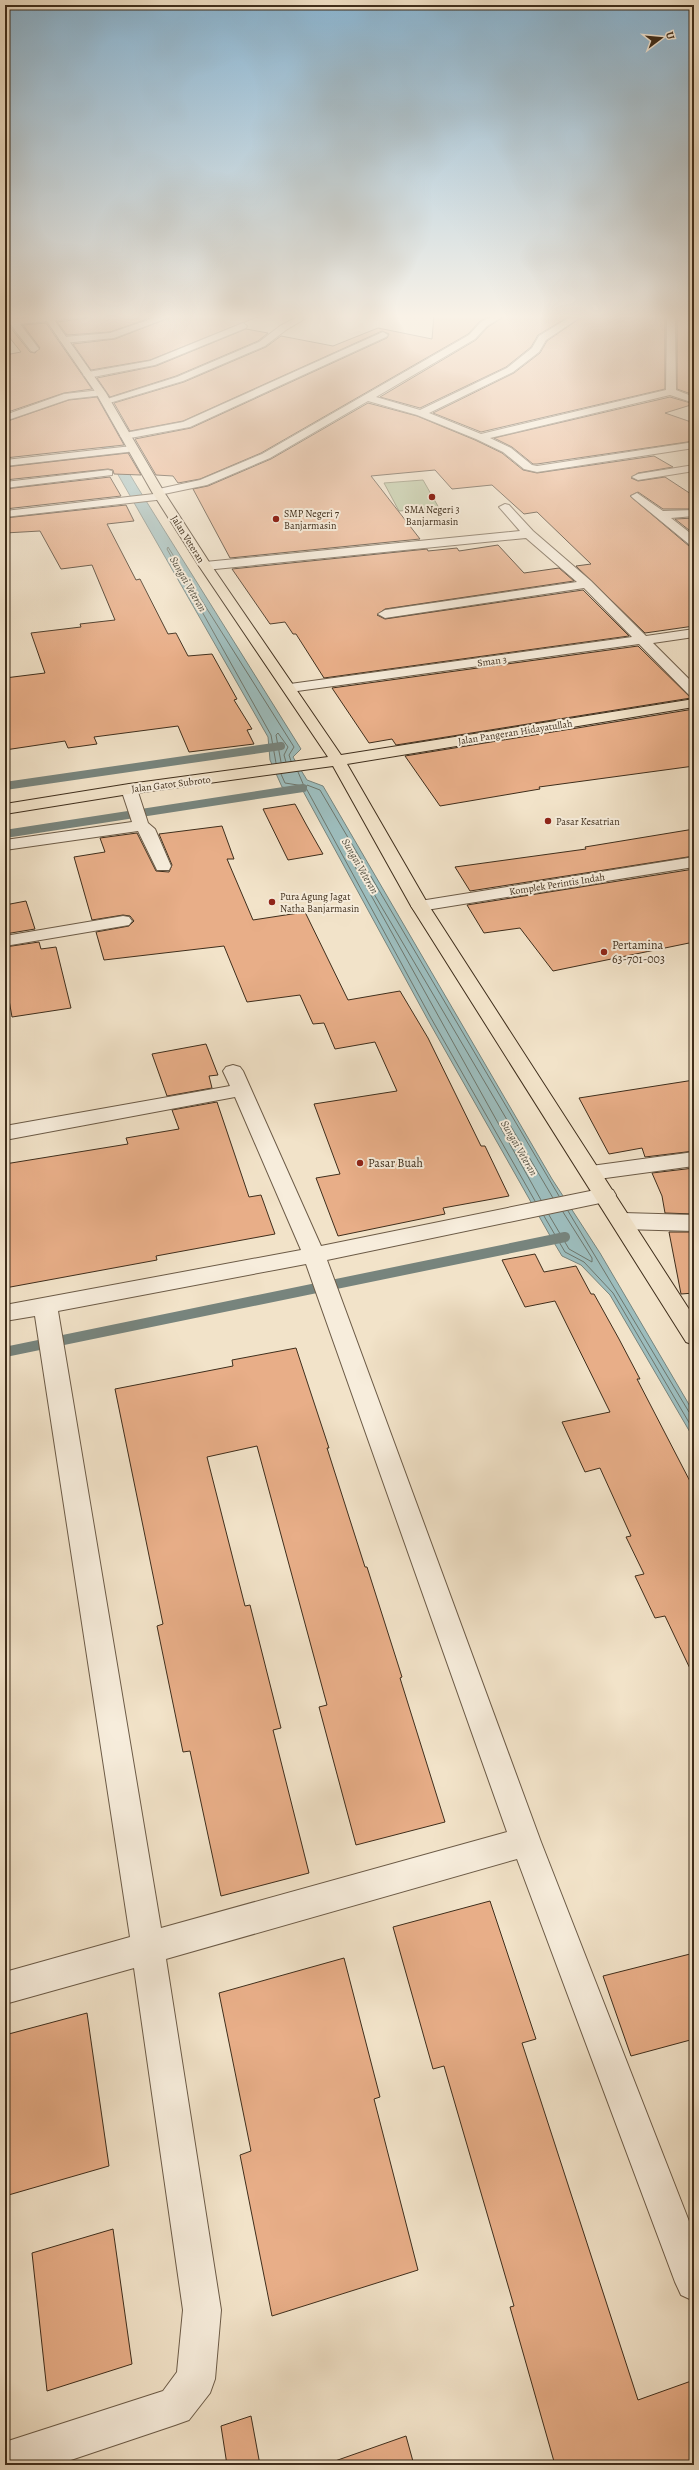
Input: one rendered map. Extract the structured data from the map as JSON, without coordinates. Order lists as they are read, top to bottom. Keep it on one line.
{"streets":{"main road":["Jalan Veteran","Jalan Pangeran Hidayatullah","Jalan Gatot Subroto"],"street":["Sman 3","Komplek Perintis Indah"]},"crossings":[["Jalan Veteran","Sman 3"],["Jalan Veteran","Jalan Pangeran Hidayatullah"],["Jalan Veteran","Jalan Gatot Subroto"],["Jalan Veteran","Komplek Perintis Indah"],["Jalan Pangeran Hidayatullah","Jalan Gatot Subroto"]],"water":["Sungai Veteran"],"places":["SMA Negeri 3 Banjarmasin","SMP Negeri 7 Banjarmasin","Pasar Kesatrian","Pura Agung Jagat Natha Banjarmasin","Pertamina 63-701-003","Pasar Buah"],"north":"right"}
